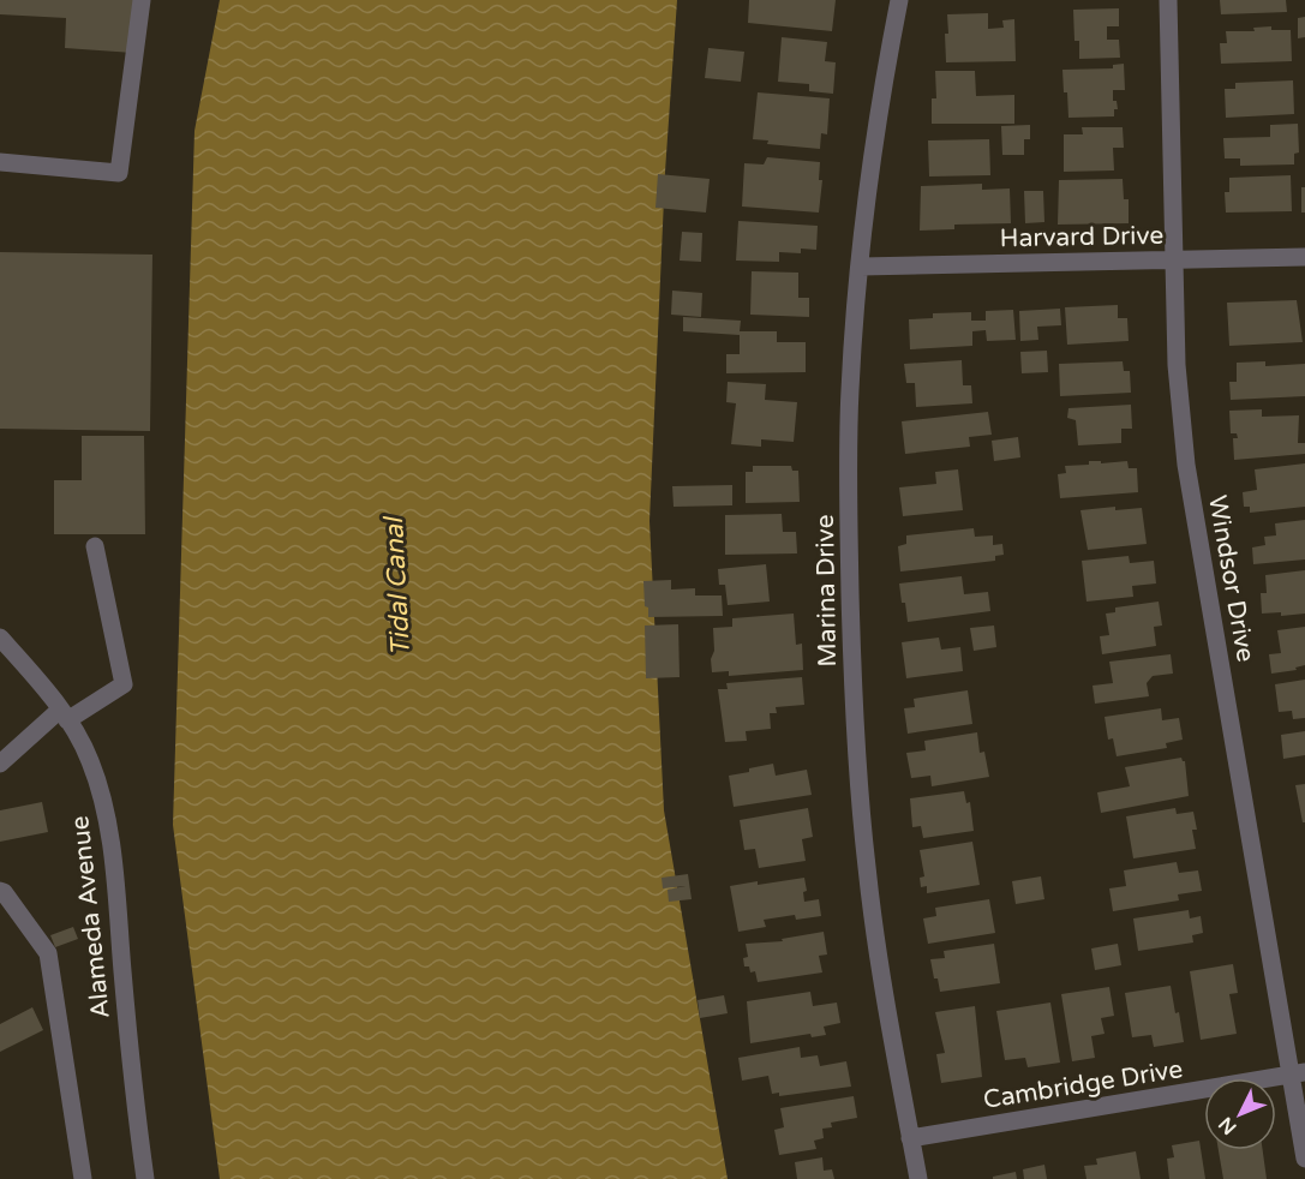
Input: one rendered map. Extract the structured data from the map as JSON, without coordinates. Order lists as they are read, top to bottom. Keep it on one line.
{"streets":{"street":["Harvard Drive","Windsor Drive","Marina Drive","Alameda Avenue","Cambridge Drive"]},"crossings":[["Harvard Drive","Windsor Drive"],["Harvard Drive","Marina Drive"],["Windsor Drive","Cambridge Drive"],["Marina Drive","Cambridge Drive"]],"water":["Tidal Canal"],"north":"bottom left"}
